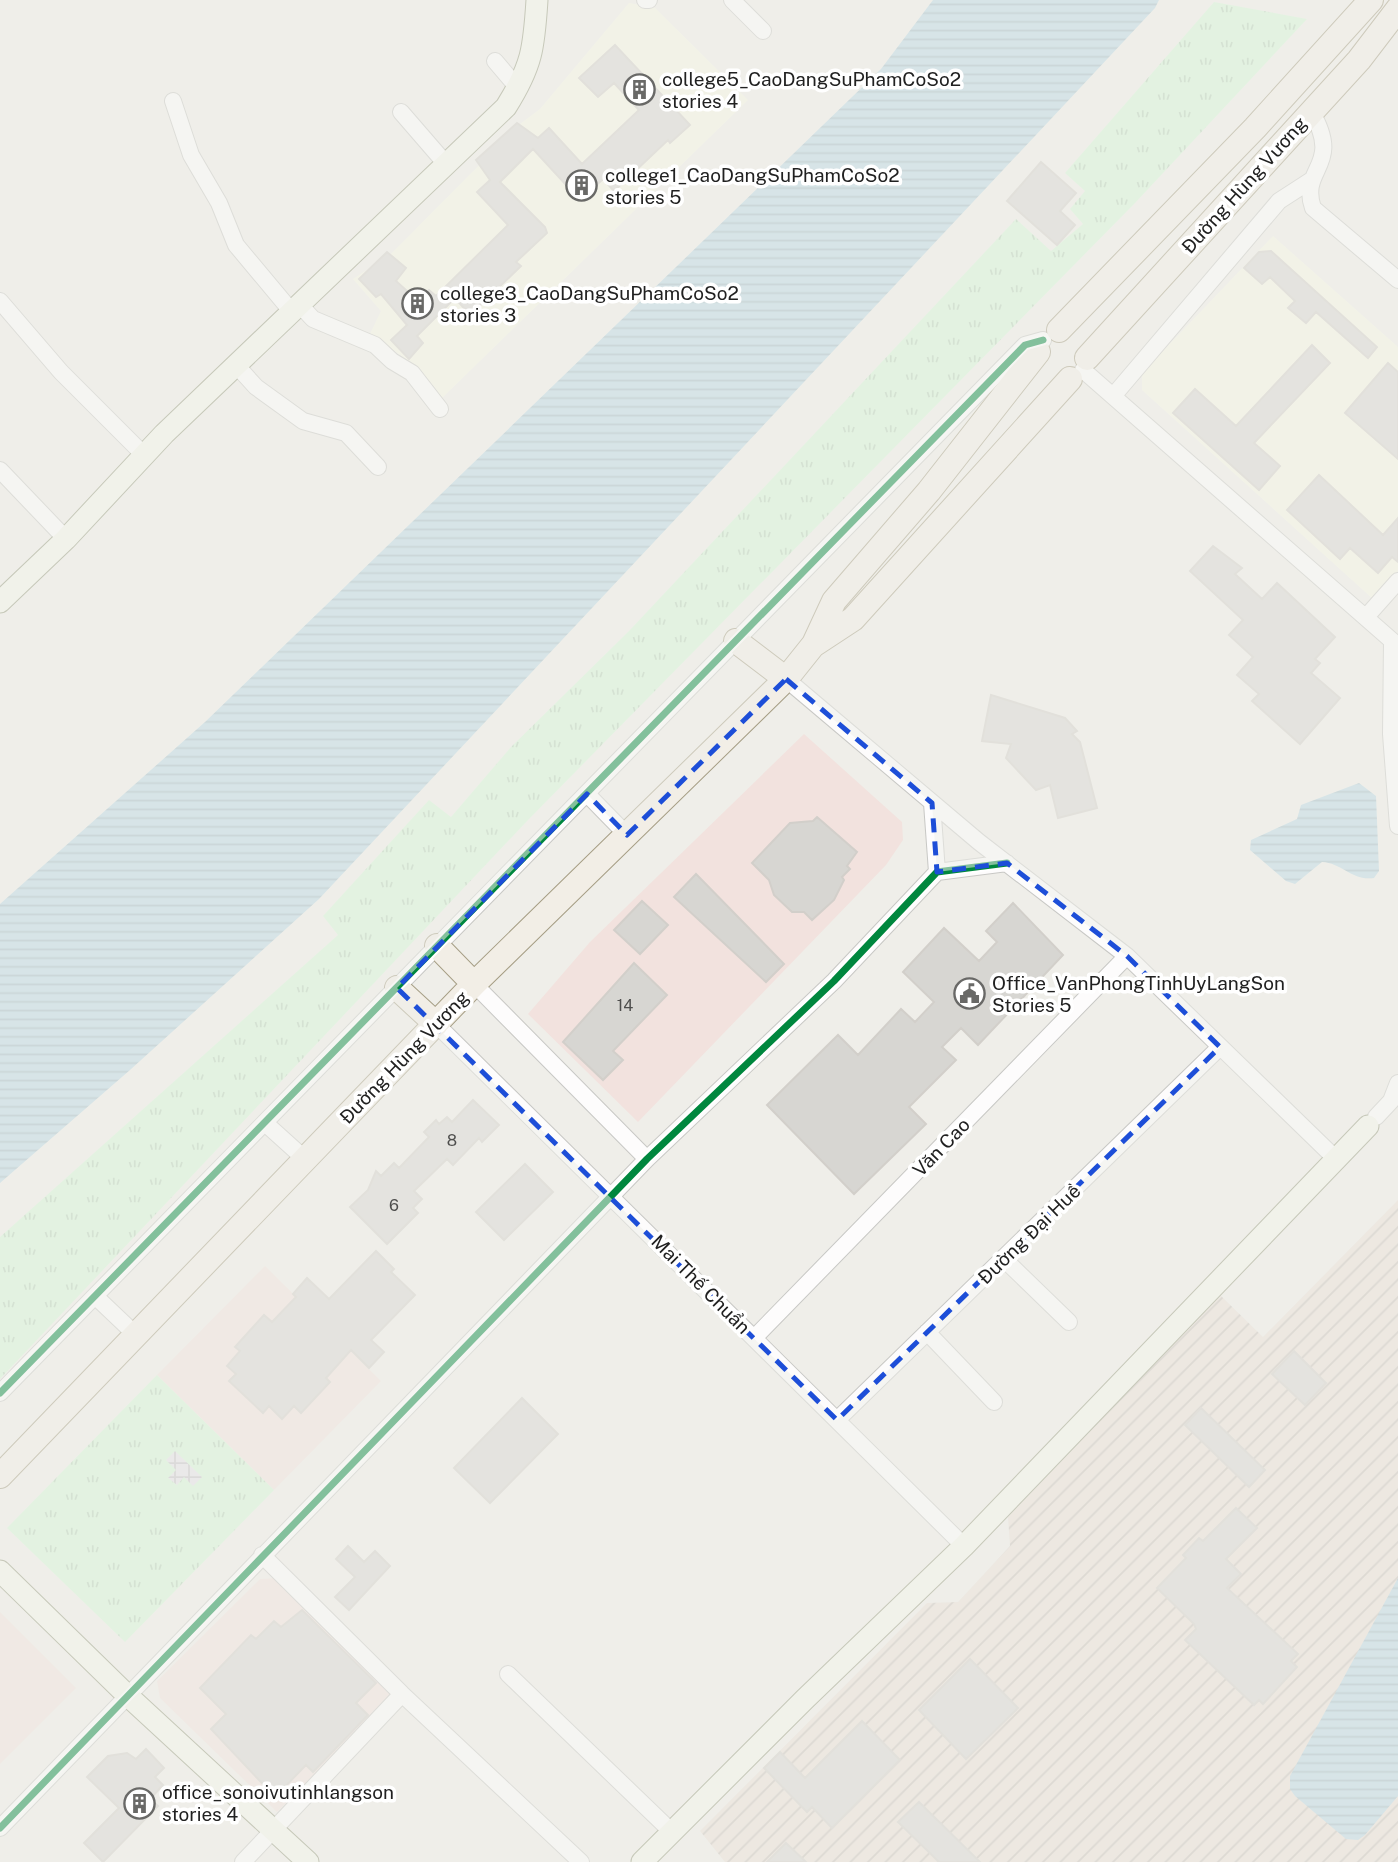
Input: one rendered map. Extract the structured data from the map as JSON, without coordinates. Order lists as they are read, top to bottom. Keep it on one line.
{"streets":{"main road":["Đường Hùng Vương"],"street":["Văn Cao","Đường Đại Huề","Mai Thế Chuẩn"]},"crossings":[["Đường Hùng Vương","Mai Thế Chuẩn"],["Văn Cao","Mai Thế Chuẩn"],["Đường Đại Huề","Mai Thế Chuẩn"]],"places":{"building":["college5_CaoDangSuPhamCoSo2 stories 4","college1_CaoDangSuPhamCoSo2 stories 5","college3_CaoDangSuPhamCoSo2 stories 3","office_sonoivutinhlangson stories 4"],"public building":["Office_VanPhongTinhUyLangSon Stories 5"]},"house_numbers":["14","8","6"]}
